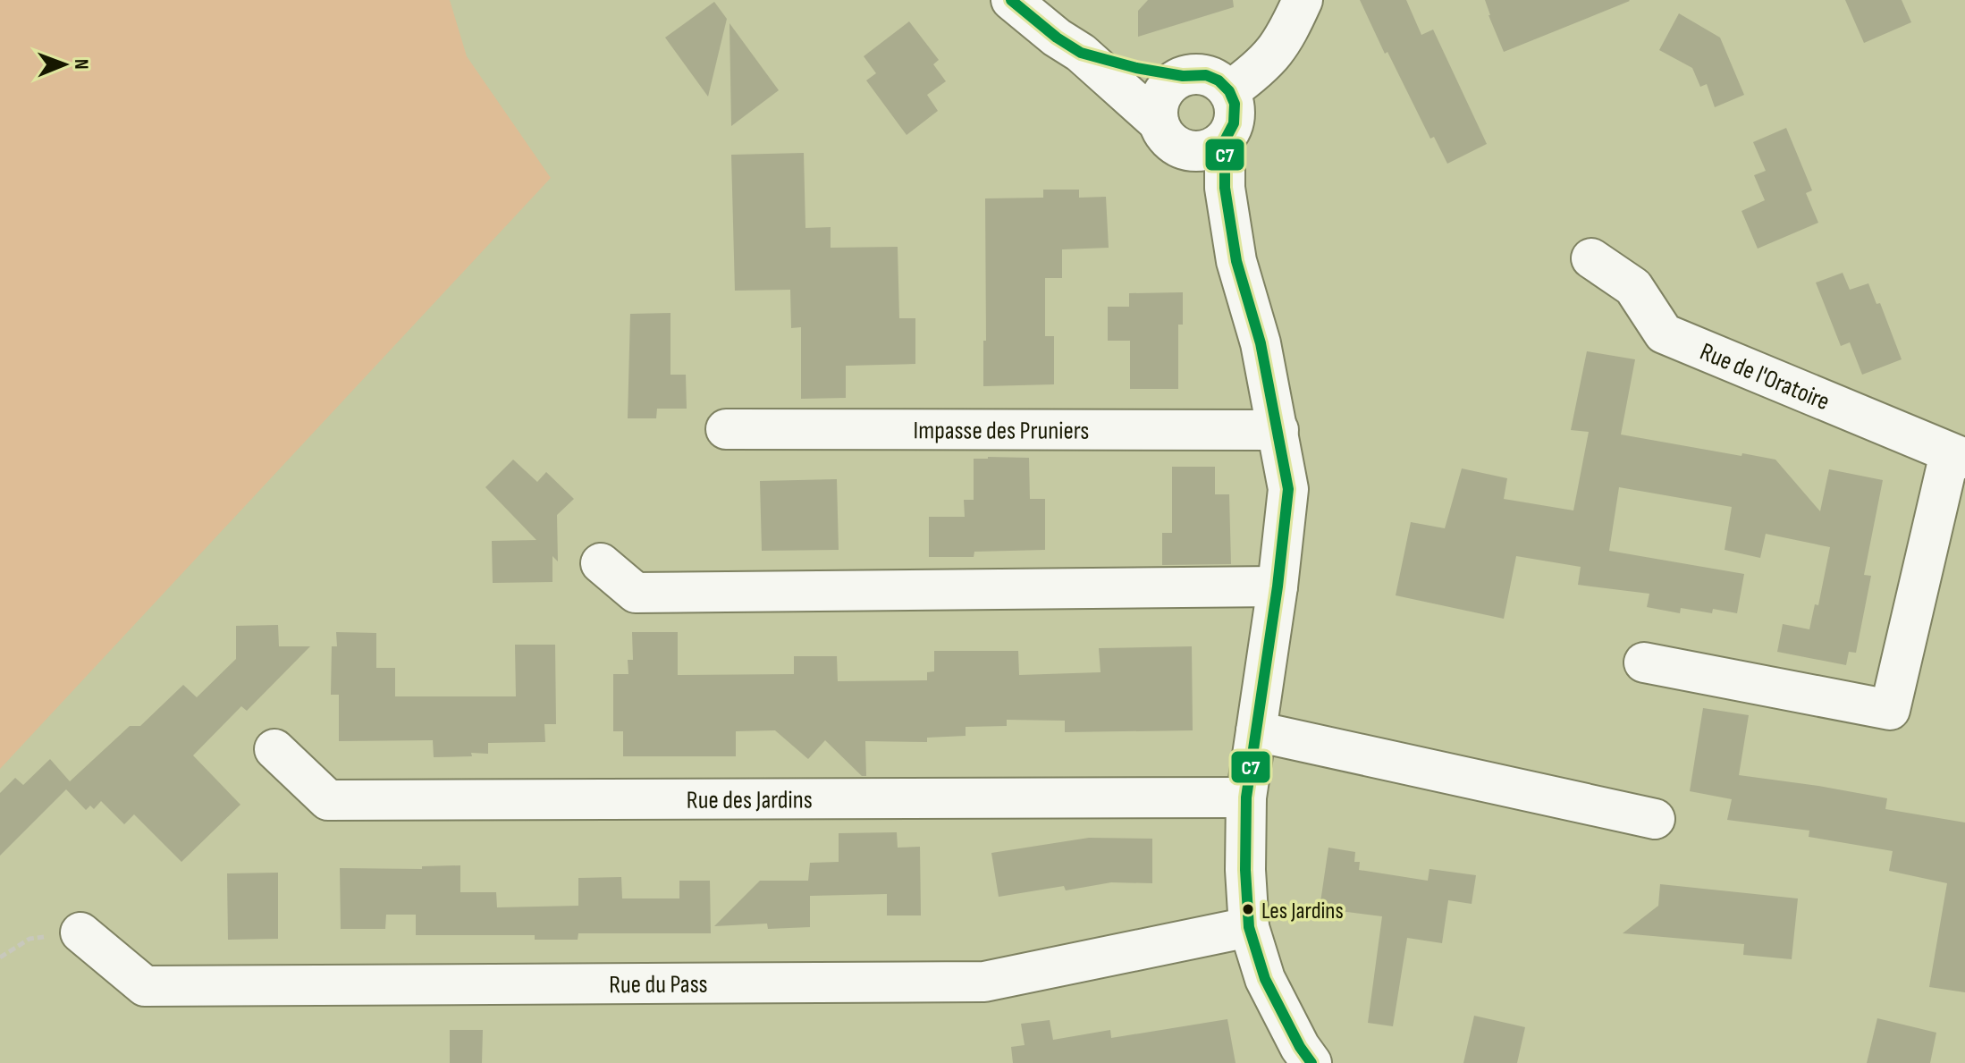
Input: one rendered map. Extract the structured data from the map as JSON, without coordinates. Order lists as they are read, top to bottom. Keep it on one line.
{"streets":{"street":["Rue de l'Oratoire","Impasse des Pruniers","Rue des Jardins","Rue du Pass"]},"places":["Les Jardins"],"lines":["transit line C7"],"north":"right"}
